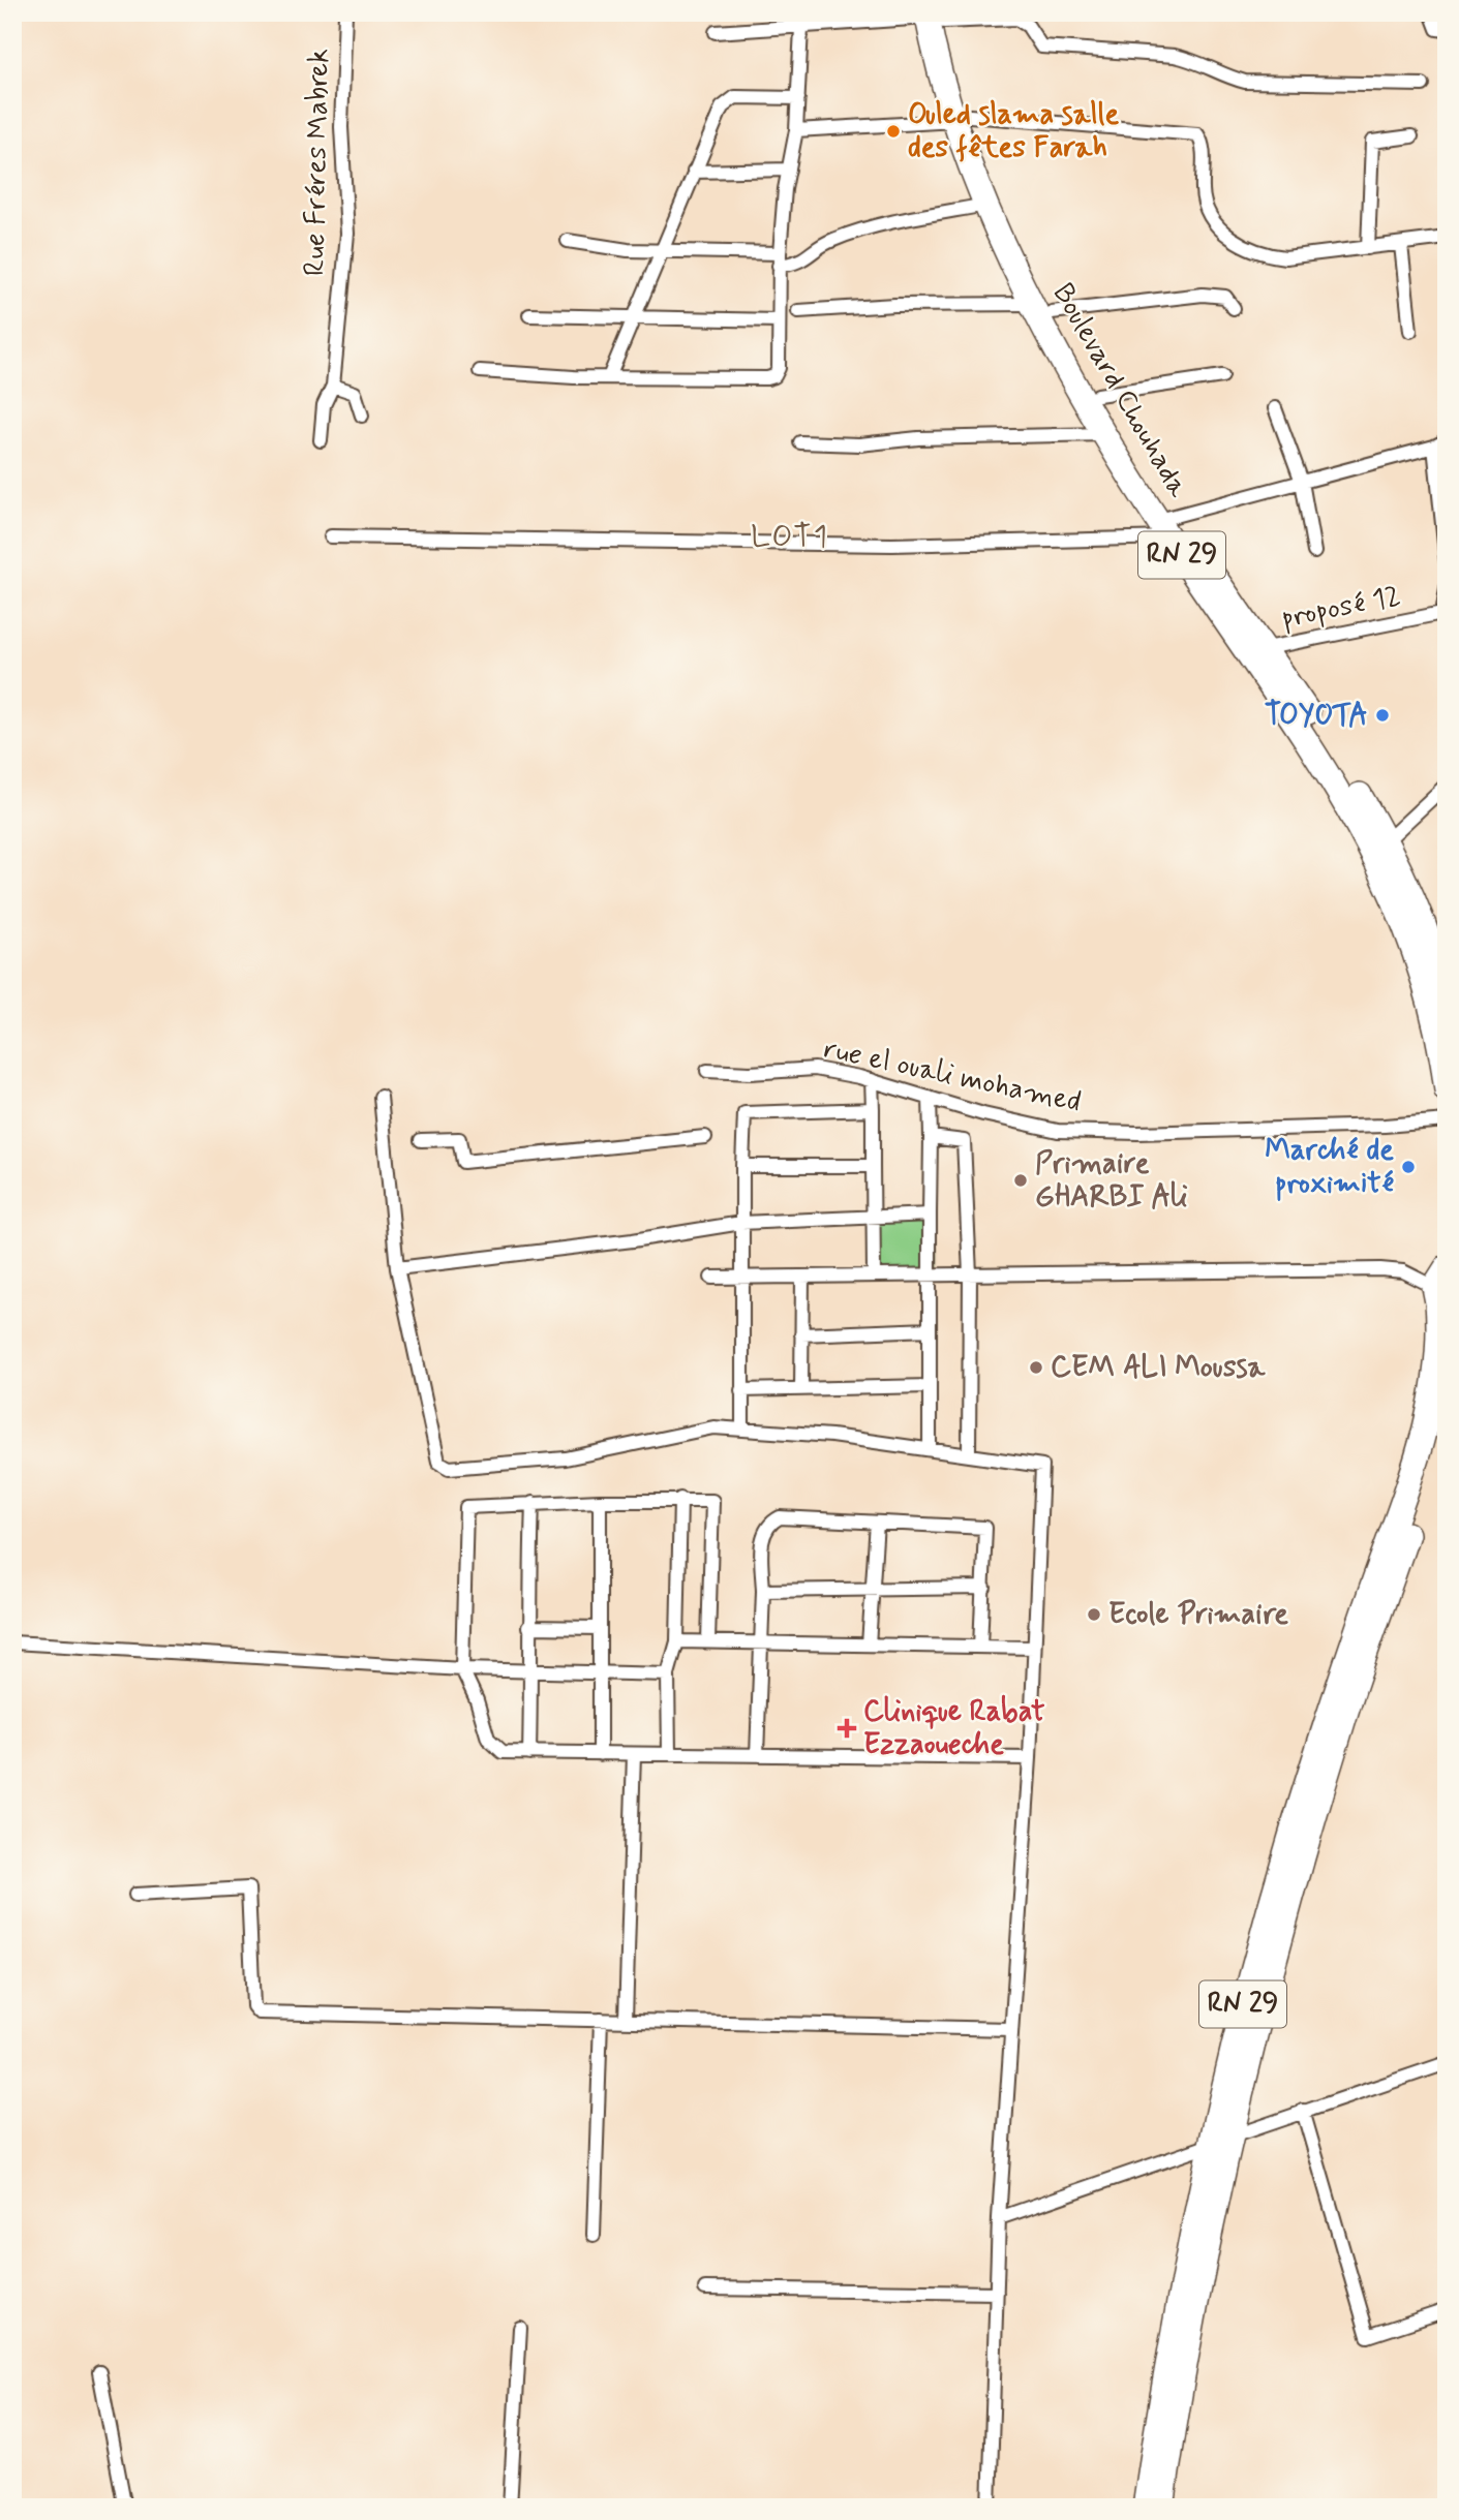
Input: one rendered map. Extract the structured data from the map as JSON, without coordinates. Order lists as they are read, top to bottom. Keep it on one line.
{"streets":{"highway":["Boulevard Chouhada","RN 29"],"street":["Rue Fréres Mabrek","proposé 12","rue el ouali mohamed"]},"crossings":[["Boulevard Chouhada","RN 29"],["RN 29","proposé 12"]],"districts":["LOT1"],"places":{"other":["Ouled slama salle des fêtes Farah","TOYOTA","Marché de proximité","Primaire GHARBI Ali","CEM ALI Moussa","Ecole Primaire"],"health":["Clinique Rabat Ezzaoueche"]}}
